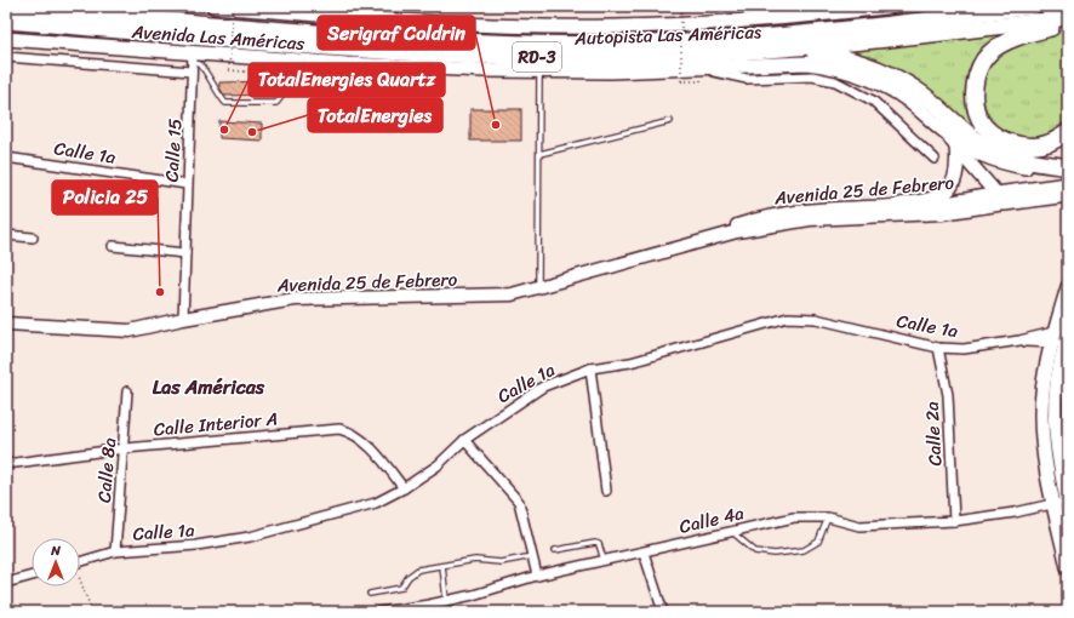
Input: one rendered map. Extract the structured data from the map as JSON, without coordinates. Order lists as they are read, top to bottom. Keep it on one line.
{"streets":{"highway":["Autopista Las Américas","RD-3"],"main road":["Avenida Las Américas","Avenida 25 de Febrero"],"street":["Calle 15","Calle 1a","Calle Interior A","Calle 2a","Calle 8a","Calle 4a"]},"crossings":[["Avenida Las Américas","Calle 15"],["Calle 15","Calle 1a"],["Calle 15","Avenida 25 de Febrero"],["Calle 1a","Calle Interior A"],["Calle 1a","Calle 2a"],["Calle 1a","Calle 8a"],["Calle Interior A","Calle 8a"],["Calle 2a","Calle 4a"]],"districts":["Las Américas"],"places":["Serigraf Coldrin","TotalEnergies Quartz","TotalEnergies","Policia 25"],"north":"top"}
